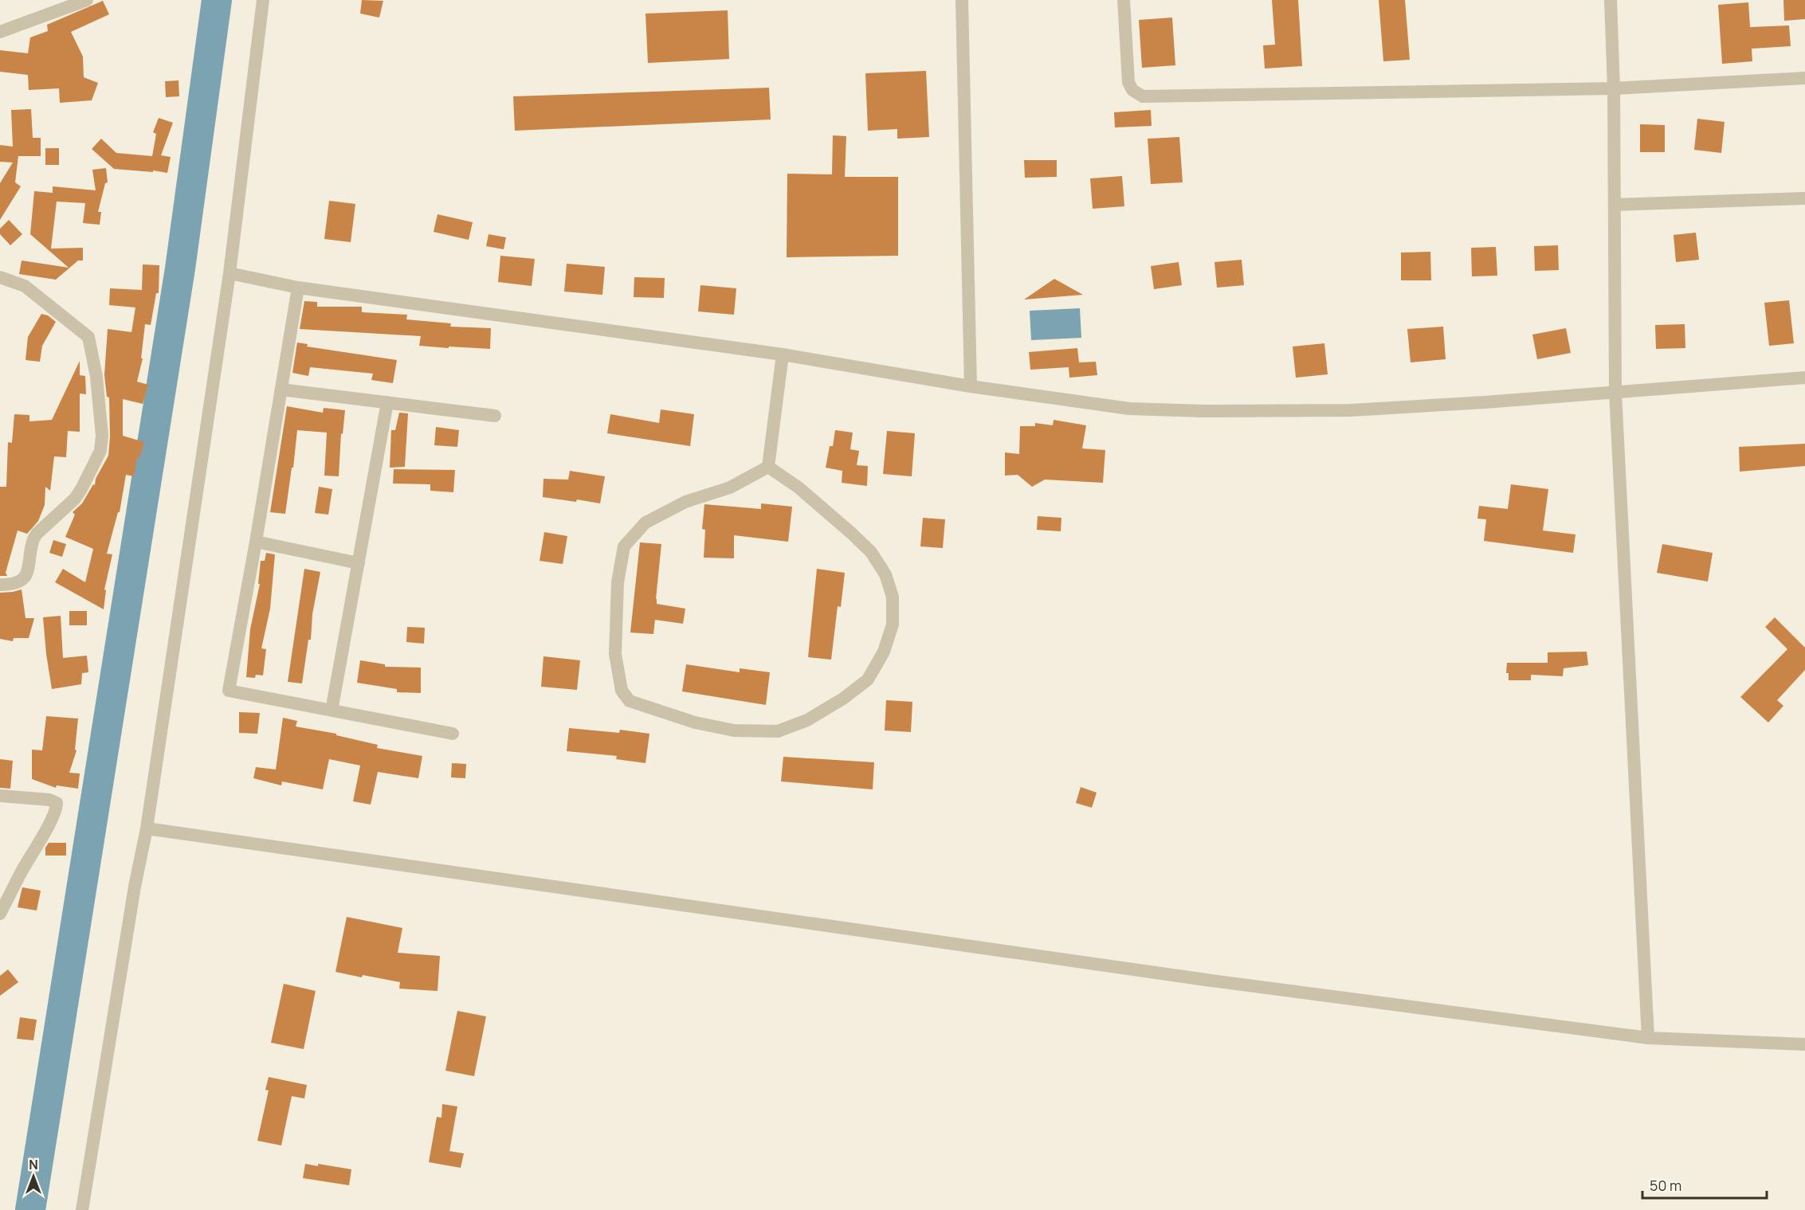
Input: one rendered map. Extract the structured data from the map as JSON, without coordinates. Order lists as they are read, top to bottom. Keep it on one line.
{"scale_bar":"50 m","north":"top"}
